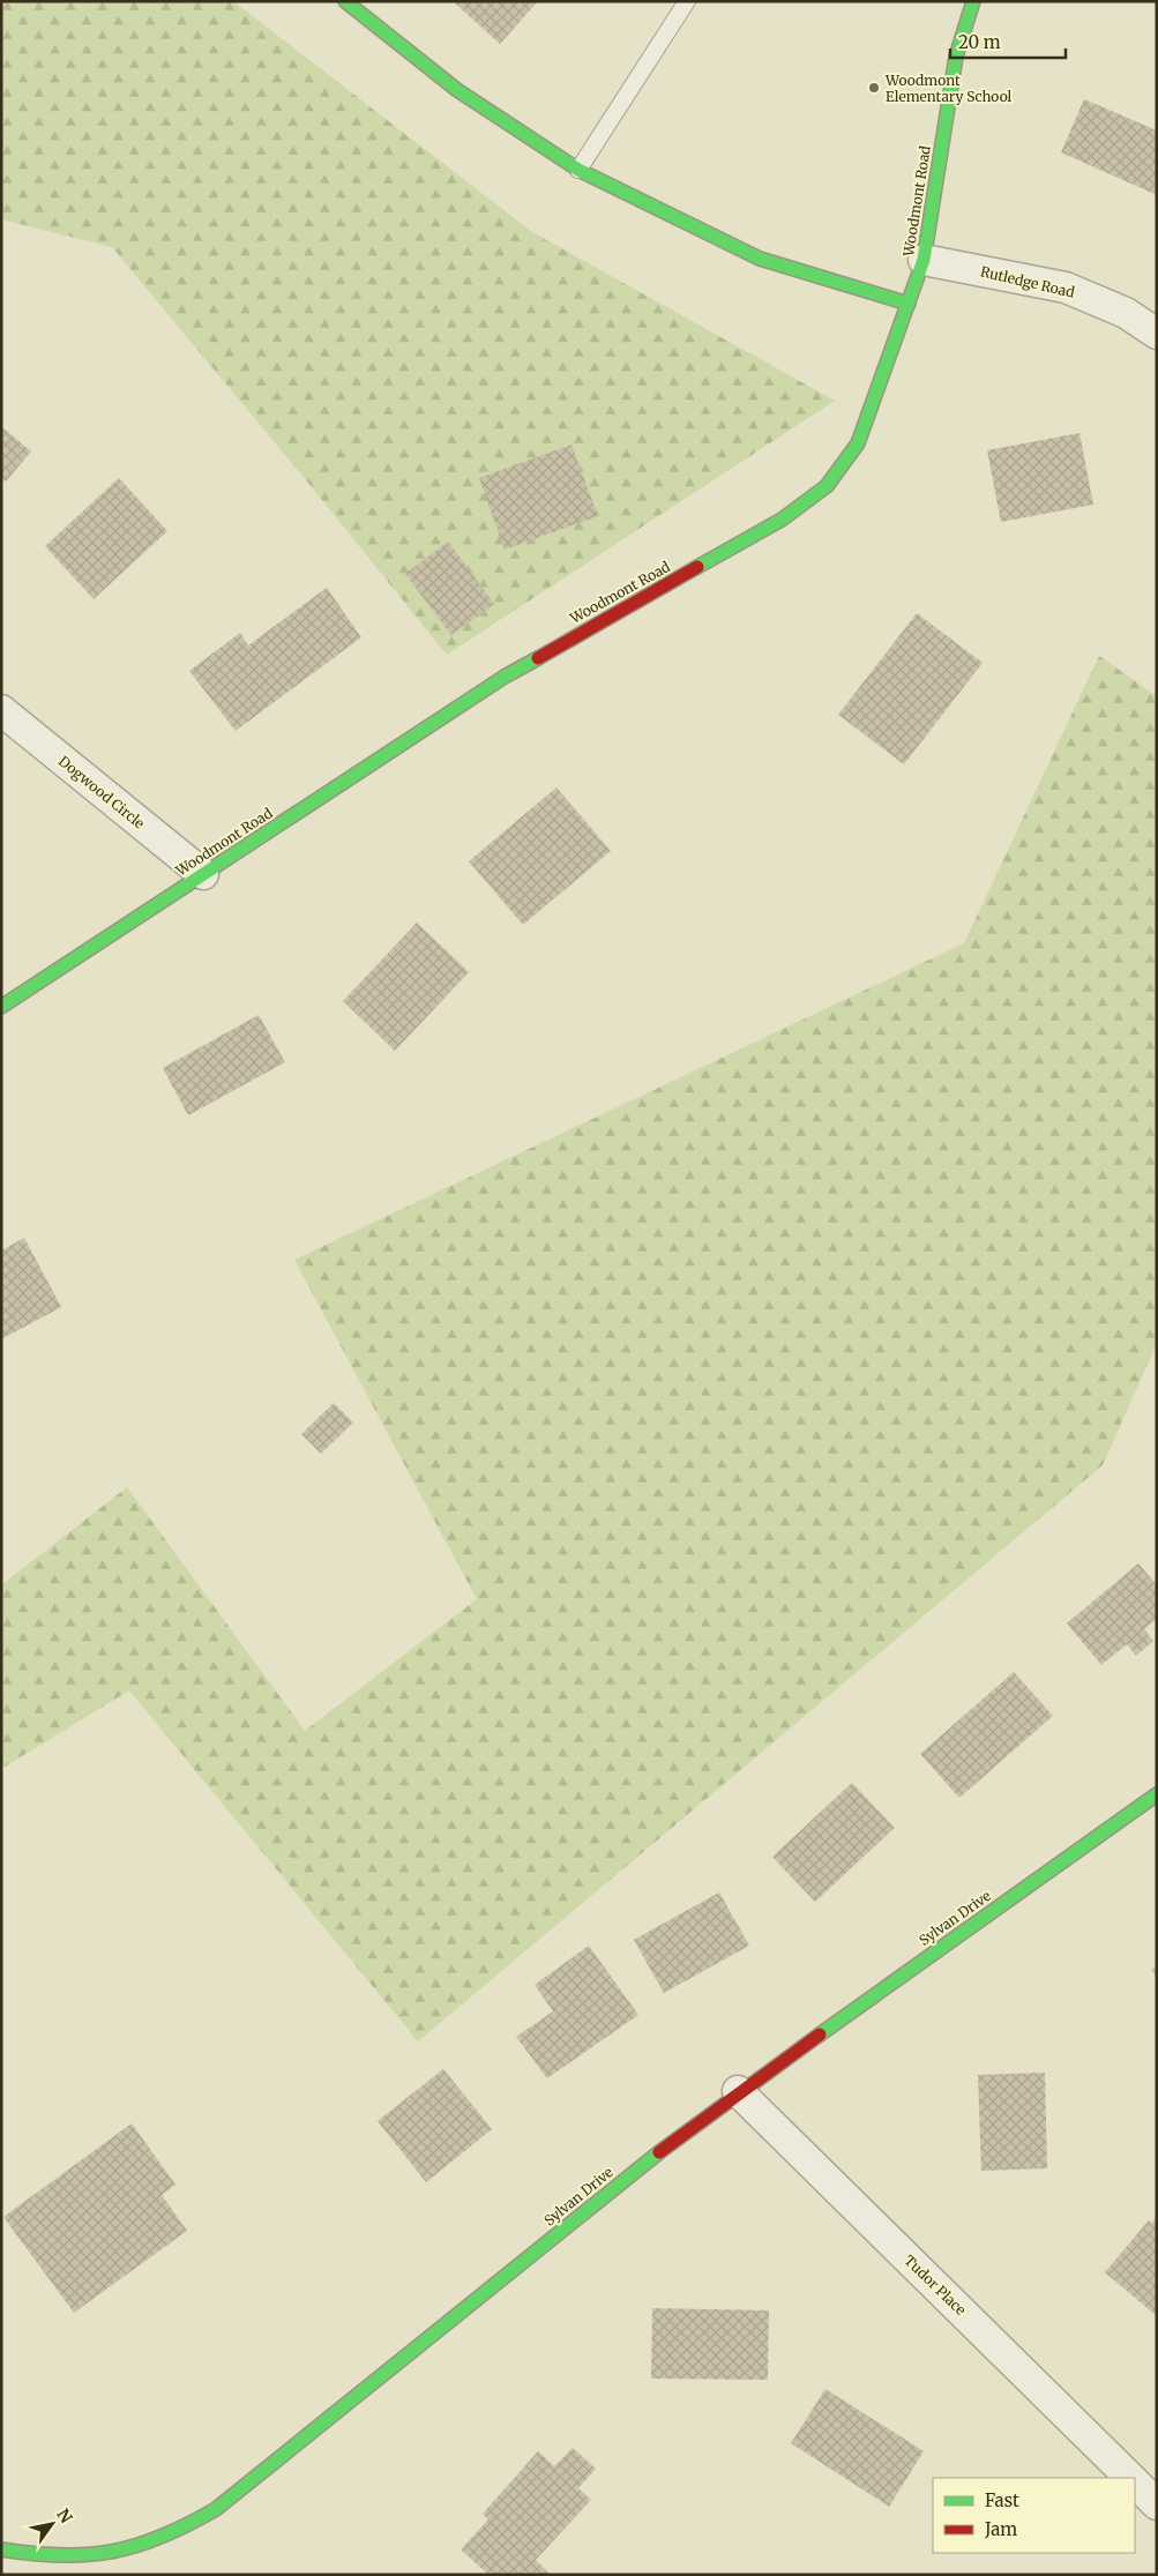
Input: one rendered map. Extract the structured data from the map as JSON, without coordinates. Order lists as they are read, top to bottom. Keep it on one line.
{"streets":{"street":["Woodmont Road","Rutledge Road","Dogwood Circle","Sylvan Drive","Tudor Place"]},"crossings":[["Woodmont Road","Rutledge Road"],["Woodmont Road","Dogwood Circle"],["Sylvan Drive","Tudor Place"]],"places":["Woodmont Elementary School"],"legend":["Fast","Jam"],"scale_bar":"20 m","north":"top right"}
